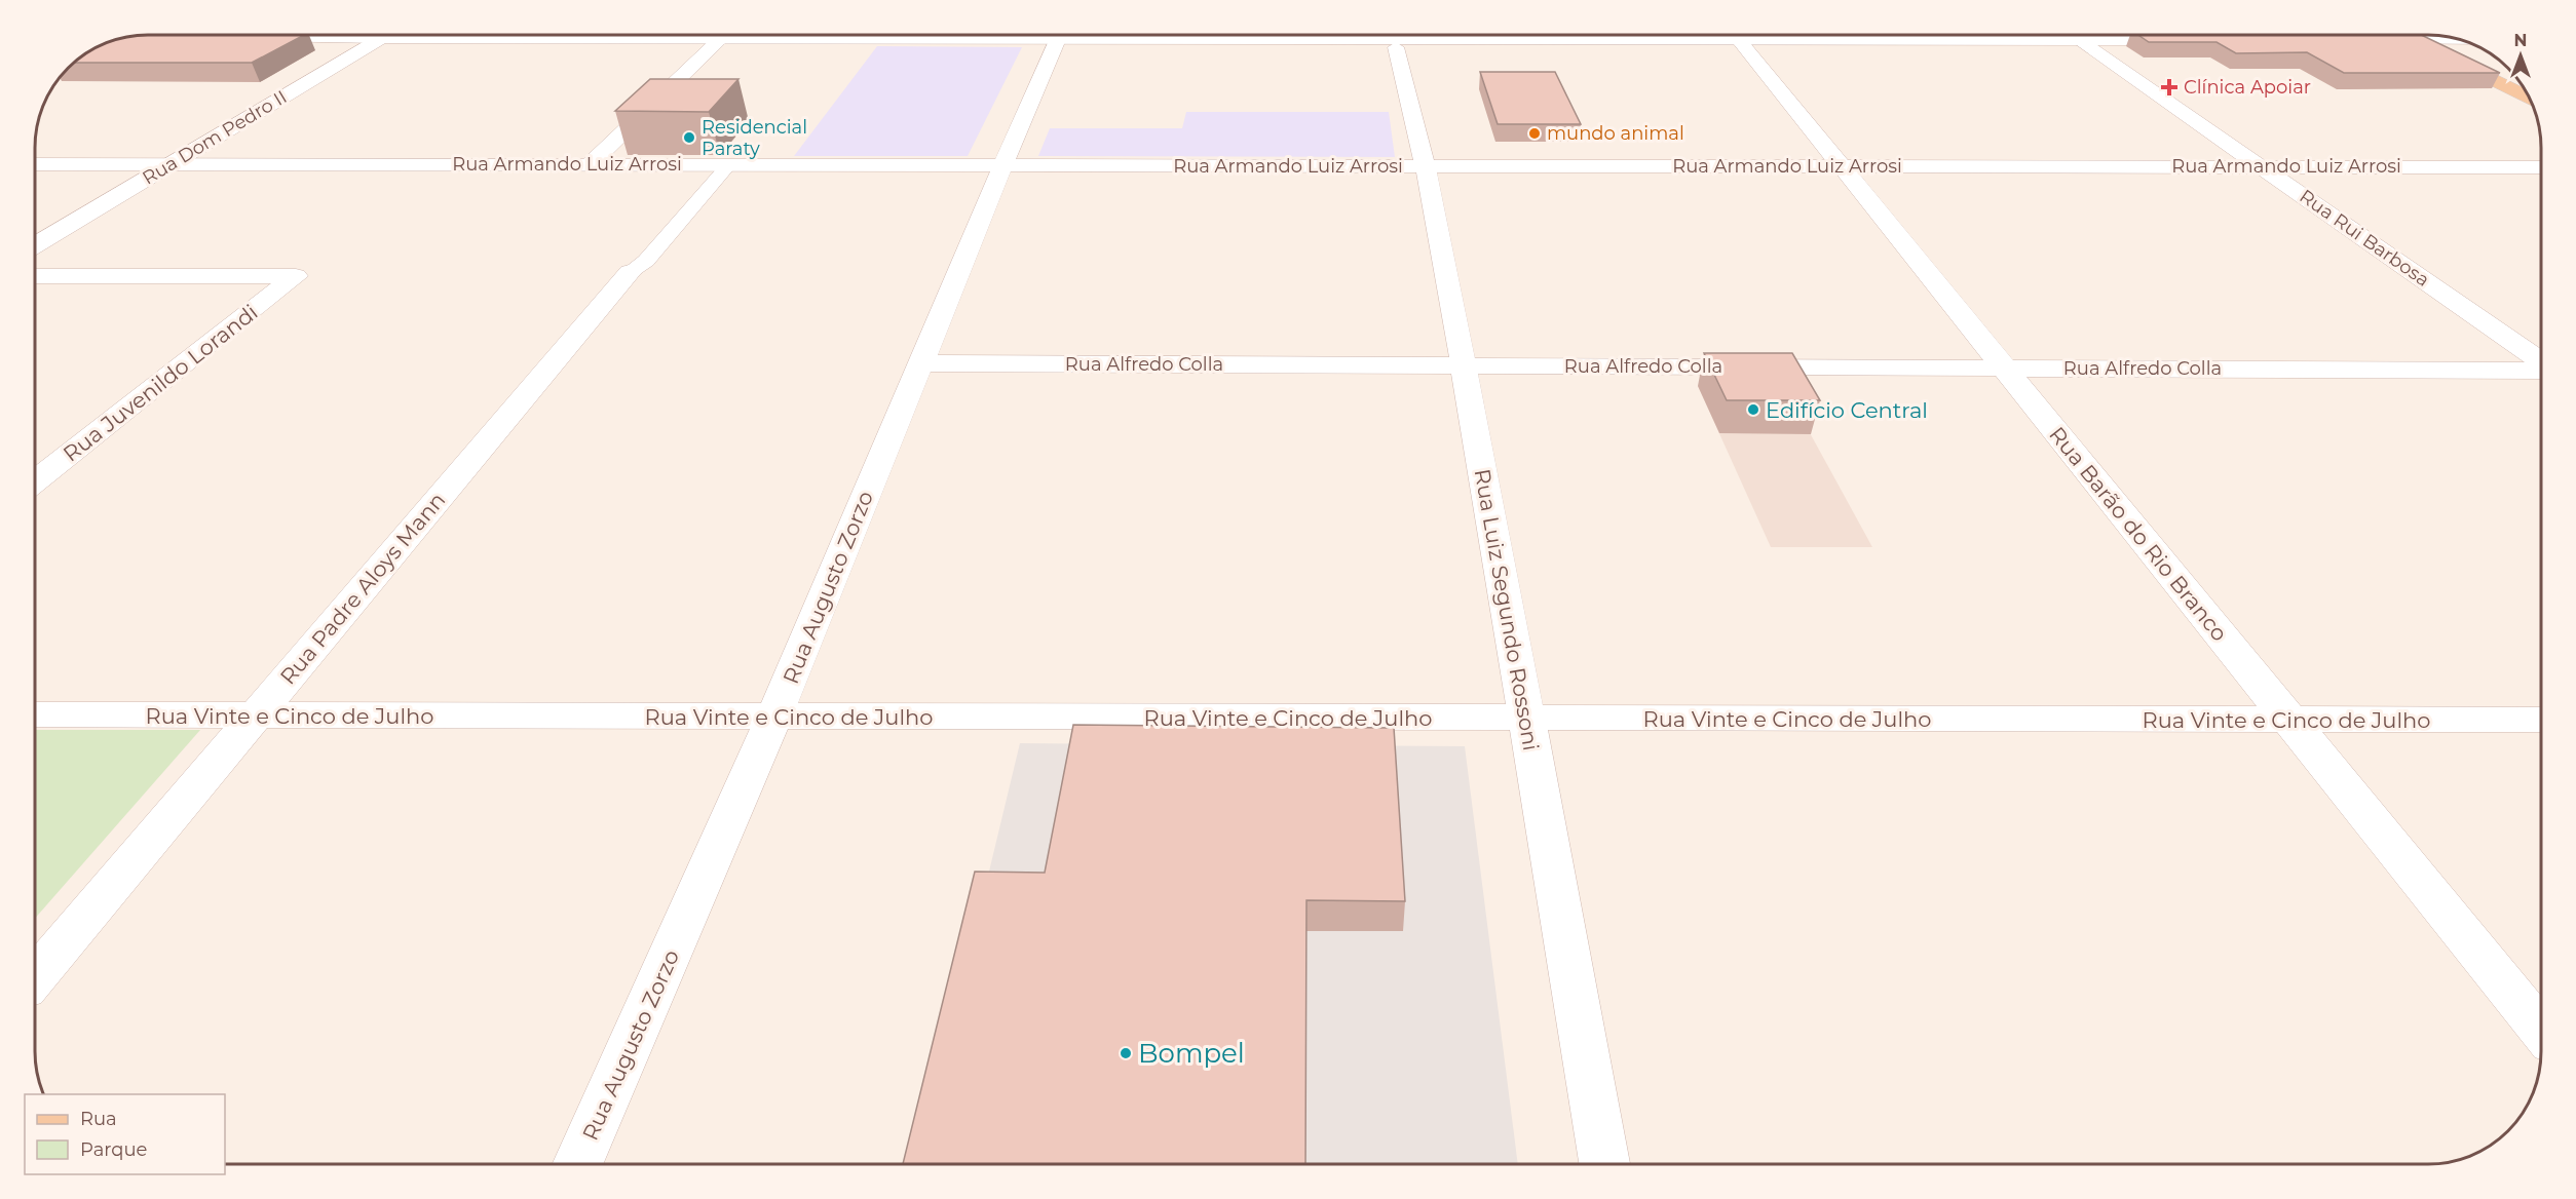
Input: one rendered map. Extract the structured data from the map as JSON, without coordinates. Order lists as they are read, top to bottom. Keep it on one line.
{"streets":{"street":["Rua Dom Pedro II","Rua Armando Luiz Arrosi","Rua Rui Barbosa","Rua Alfredo Colla","Rua Juvenildo Lorandi","Rua Barão do Rio Branco","Rua Augusto Zorzo","Rua Padre Aloys Mann","Rua Luiz Segundo Rossoni","Rua Vinte e Cinco de Julho"]},"crossings":[["Rua Dom Pedro II","Rua Armando Luiz Arrosi"],["Rua Armando Luiz Arrosi","Rua Rui Barbosa"],["Rua Armando Luiz Arrosi","Rua Barão do Rio Branco"],["Rua Armando Luiz Arrosi","Rua Augusto Zorzo"],["Rua Armando Luiz Arrosi","Rua Luiz Segundo Rossoni"],["Rua Alfredo Colla","Rua Barão do Rio Branco"],["Rua Alfredo Colla","Rua Augusto Zorzo"],["Rua Alfredo Colla","Rua Luiz Segundo Rossoni"],["Rua Barão do Rio Branco","Rua Vinte e Cinco de Julho"],["Rua Augusto Zorzo","Rua Vinte e Cinco de Julho"],["Rua Padre Aloys Mann","Rua Vinte e Cinco de Julho"],["Rua Luiz Segundo Rossoni","Rua Vinte e Cinco de Julho"]],"places":{"health":["Clínica Apoiar"],"other":["mundo animal","Residencial Paraty","Edifício Central","Bompel"]},"legend":["Rua","Parque"],"north":"top"}
